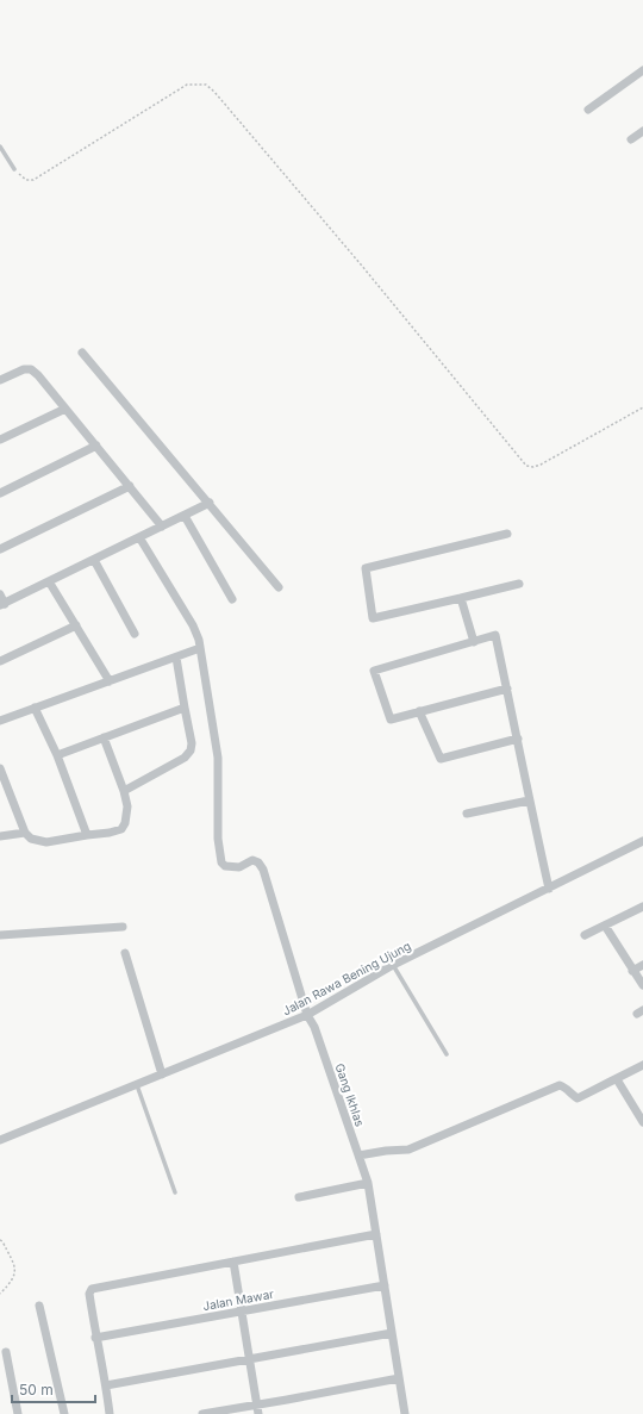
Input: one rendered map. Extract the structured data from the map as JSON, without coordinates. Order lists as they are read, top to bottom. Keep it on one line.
{"streets":{"street":["Jalan Rawa Bening Ujung","Gang Ikhlas","Jalan Mawar"]},"crossings":[["Jalan Rawa Bening Ujung","Gang Ikhlas"],["Gang Ikhlas","Jalan Mawar"]],"scale_bar":"50 m"}
